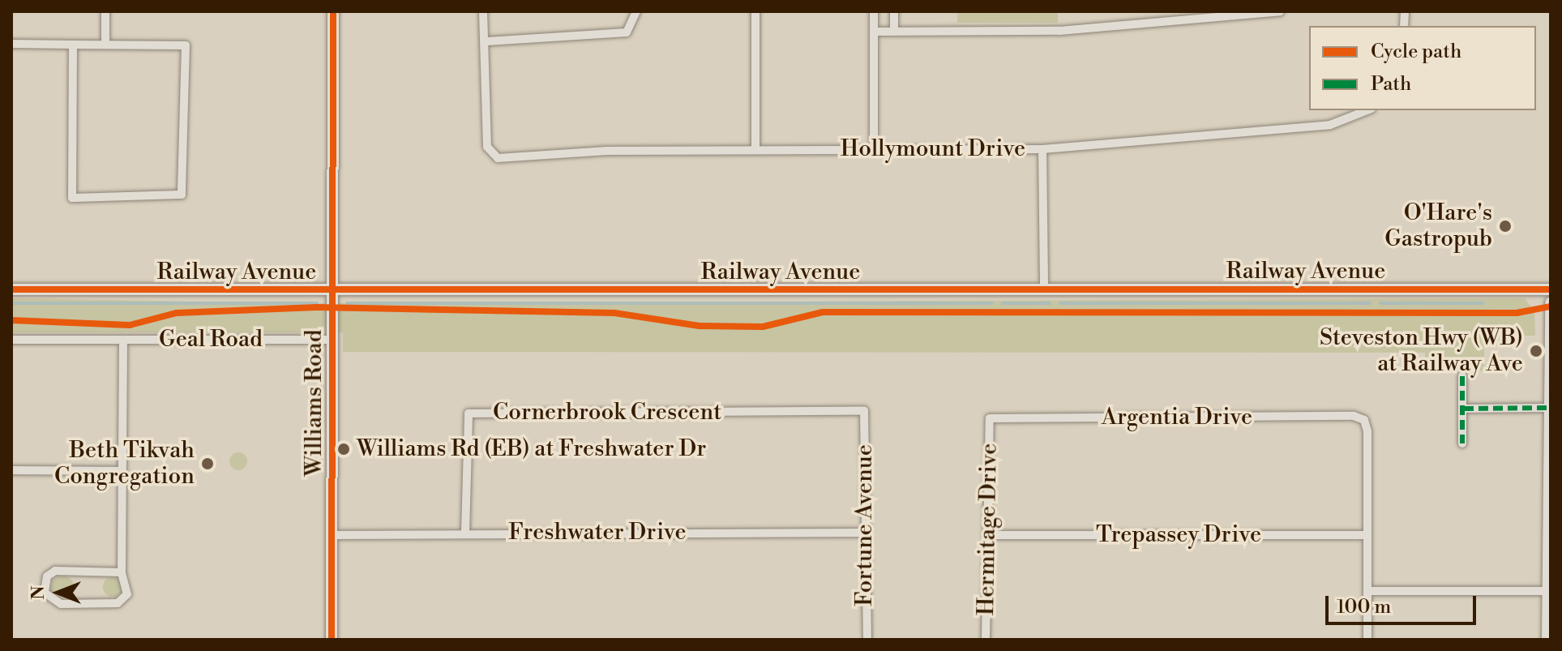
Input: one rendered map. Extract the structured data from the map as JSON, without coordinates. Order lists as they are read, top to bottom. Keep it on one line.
{"streets":{"main road":["Railway Avenue","Williams Road"],"street":["Hollymount Drive","Geal Road","Cornerbrook Crescent","Argentia Drive","Fortune Avenue","Hermitage Drive","Freshwater Drive","Trepassey Drive"]},"crossings":[["Railway Avenue","Williams Road"],["Geal Road","Williams Road"],["Williams Road","Freshwater Drive"],["Cornerbrook Crescent","Fortune Avenue"],["Cornerbrook Crescent","Freshwater Drive"],["Argentia Drive","Hermitage Drive"],["Argentia Drive","Trepassey Drive"],["Fortune Avenue","Freshwater Drive"],["Hermitage Drive","Trepassey Drive"]],"places":["O'Hare's Gastropub","Steveston Hwy (WB) at Railway Ave","Williams Rd (EB) at Freshwater Dr","Beth Tikvah Congregation"],"legend":["Cycle path","Path"],"scale_bar":"100 m","north":"left"}
